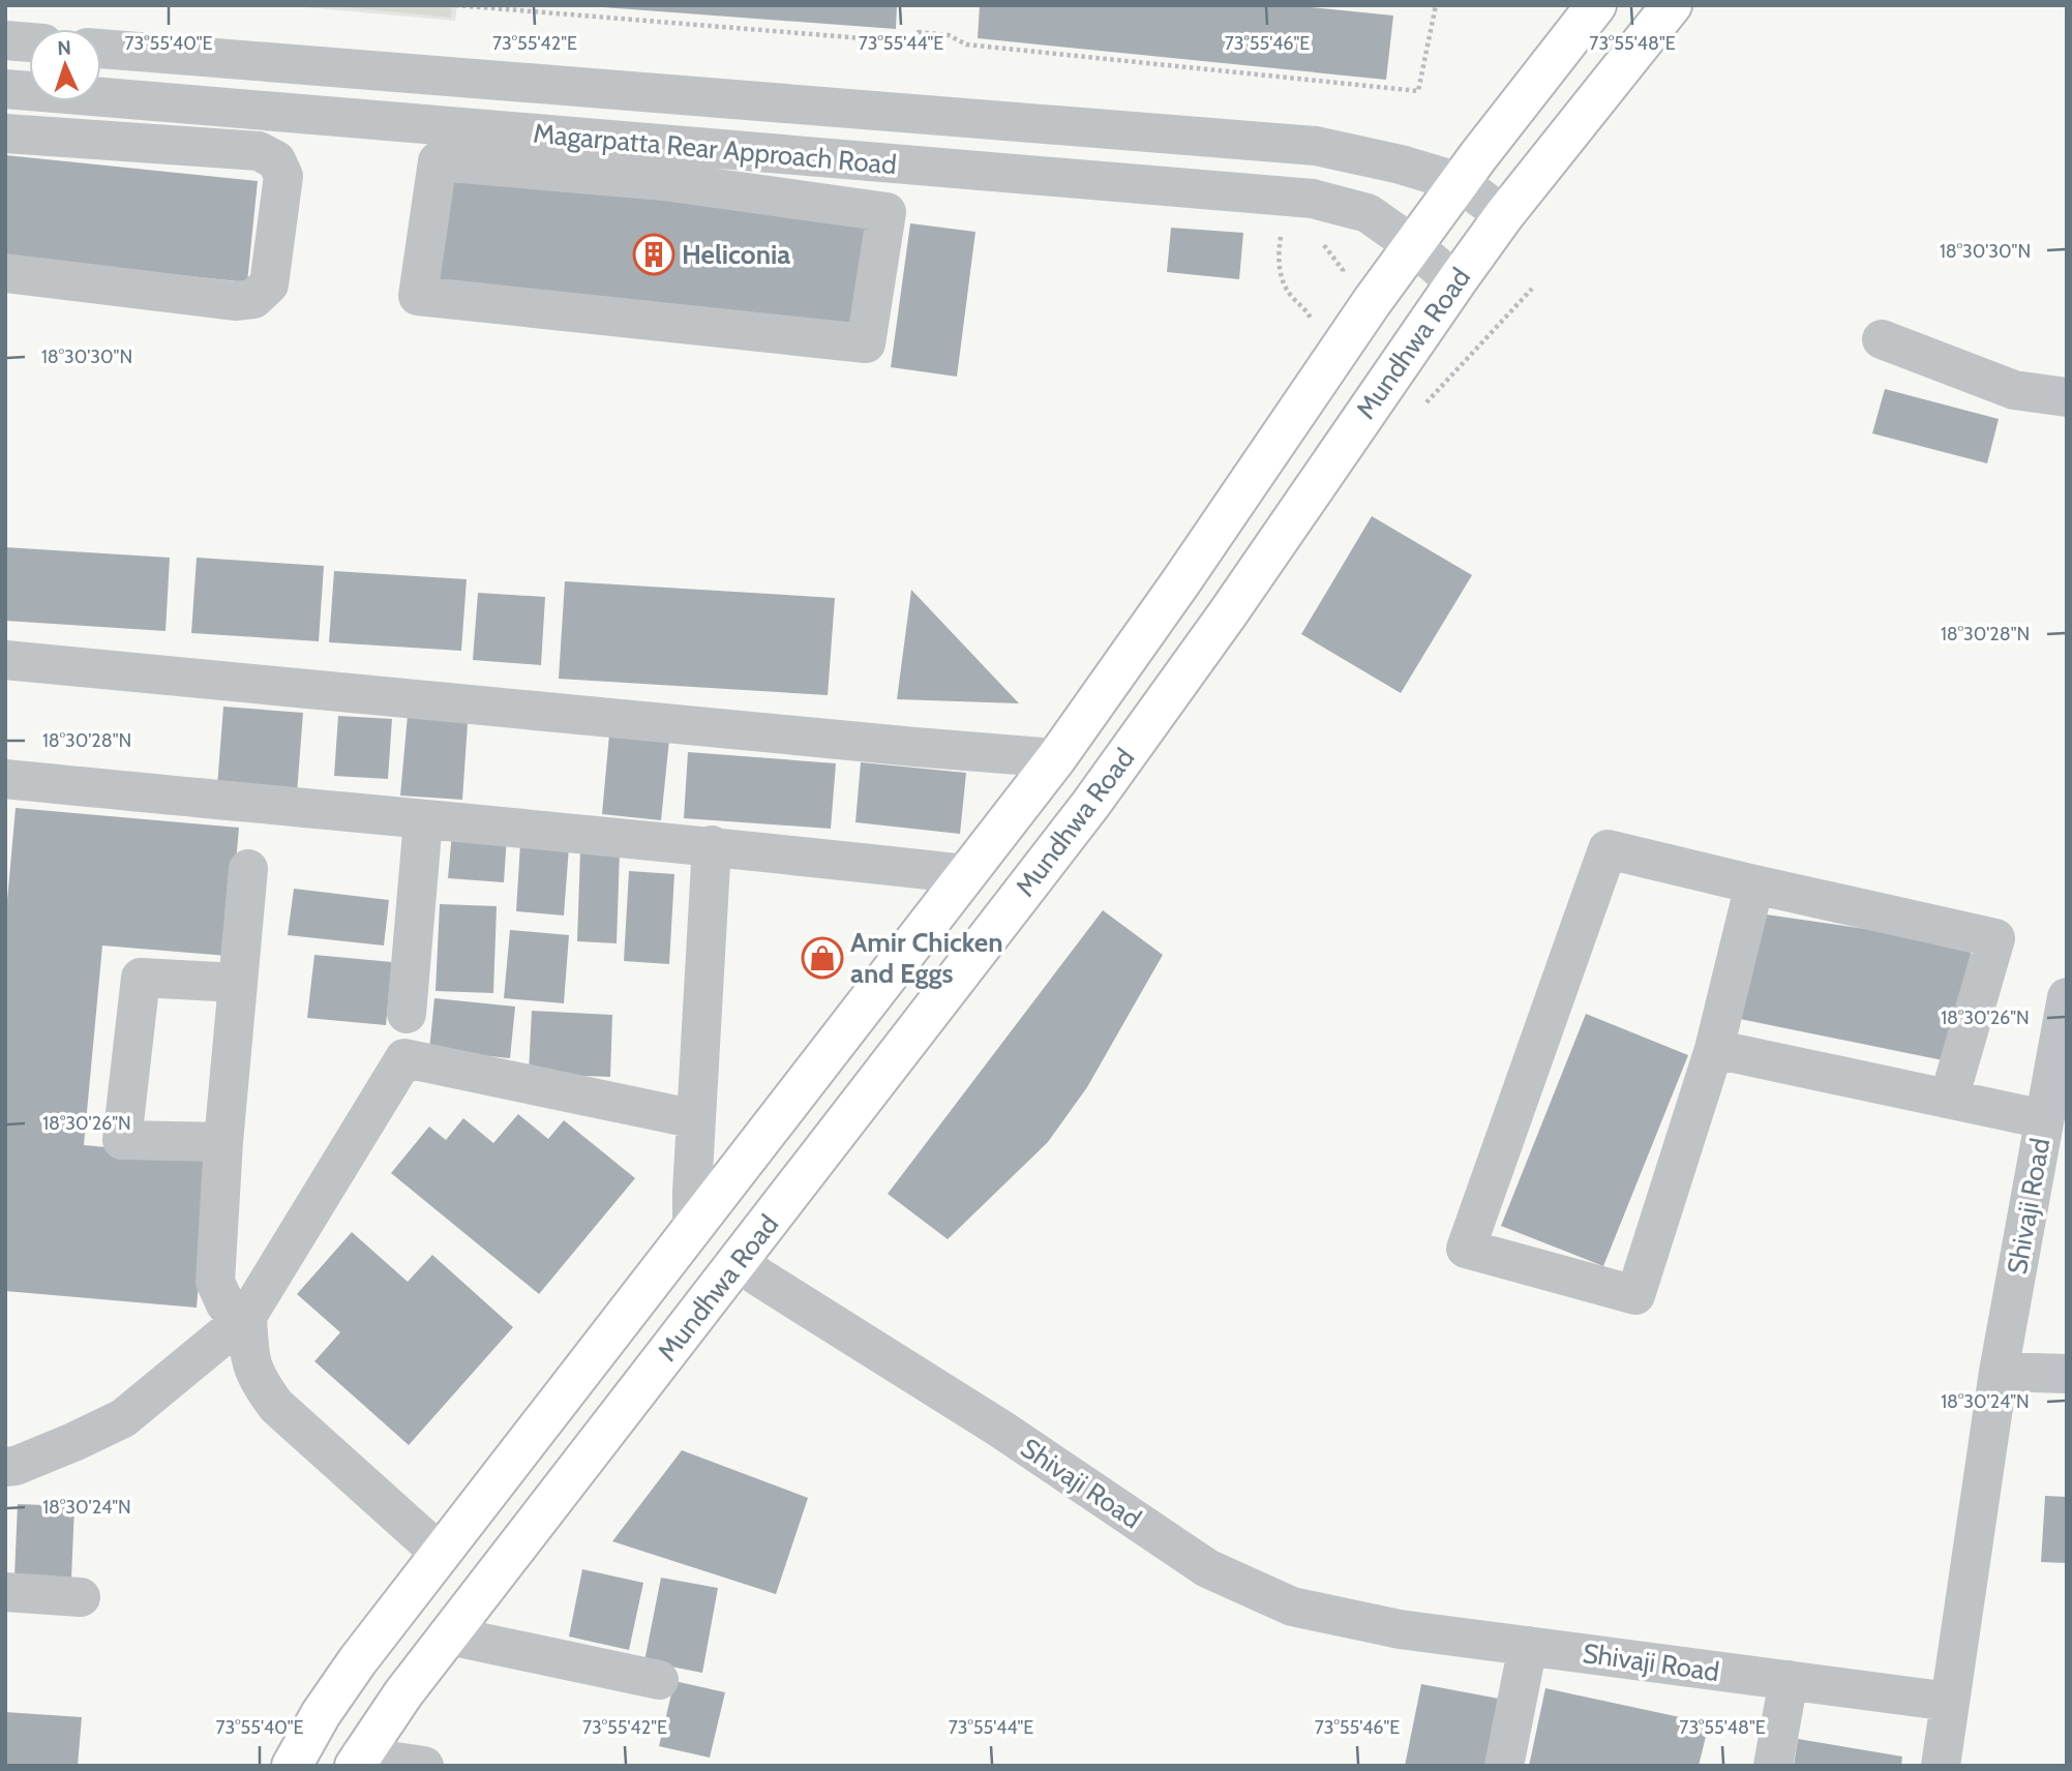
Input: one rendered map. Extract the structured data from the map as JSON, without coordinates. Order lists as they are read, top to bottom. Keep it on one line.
{"streets":{"highway":["Mundhwa Road"],"street":["Magarpatta Rear Approach Road","Shivaji Road"]},"crossings":[["Magarpatta Rear Approach Road","Mundhwa Road"],["Mundhwa Road","Shivaji Road"]],"places":{"building":["Heliconia"],"shop":["Amir Chicken and Eggs"]},"north":"top","coordinates":["73°55'40\"E","73°55'42\"E","73°55'44\"E","73°55'46\"E","73°55'48\"E","18°30'30\"N","18°30'28\"N","18°30'26\"N","18°30'24\"N"]}
